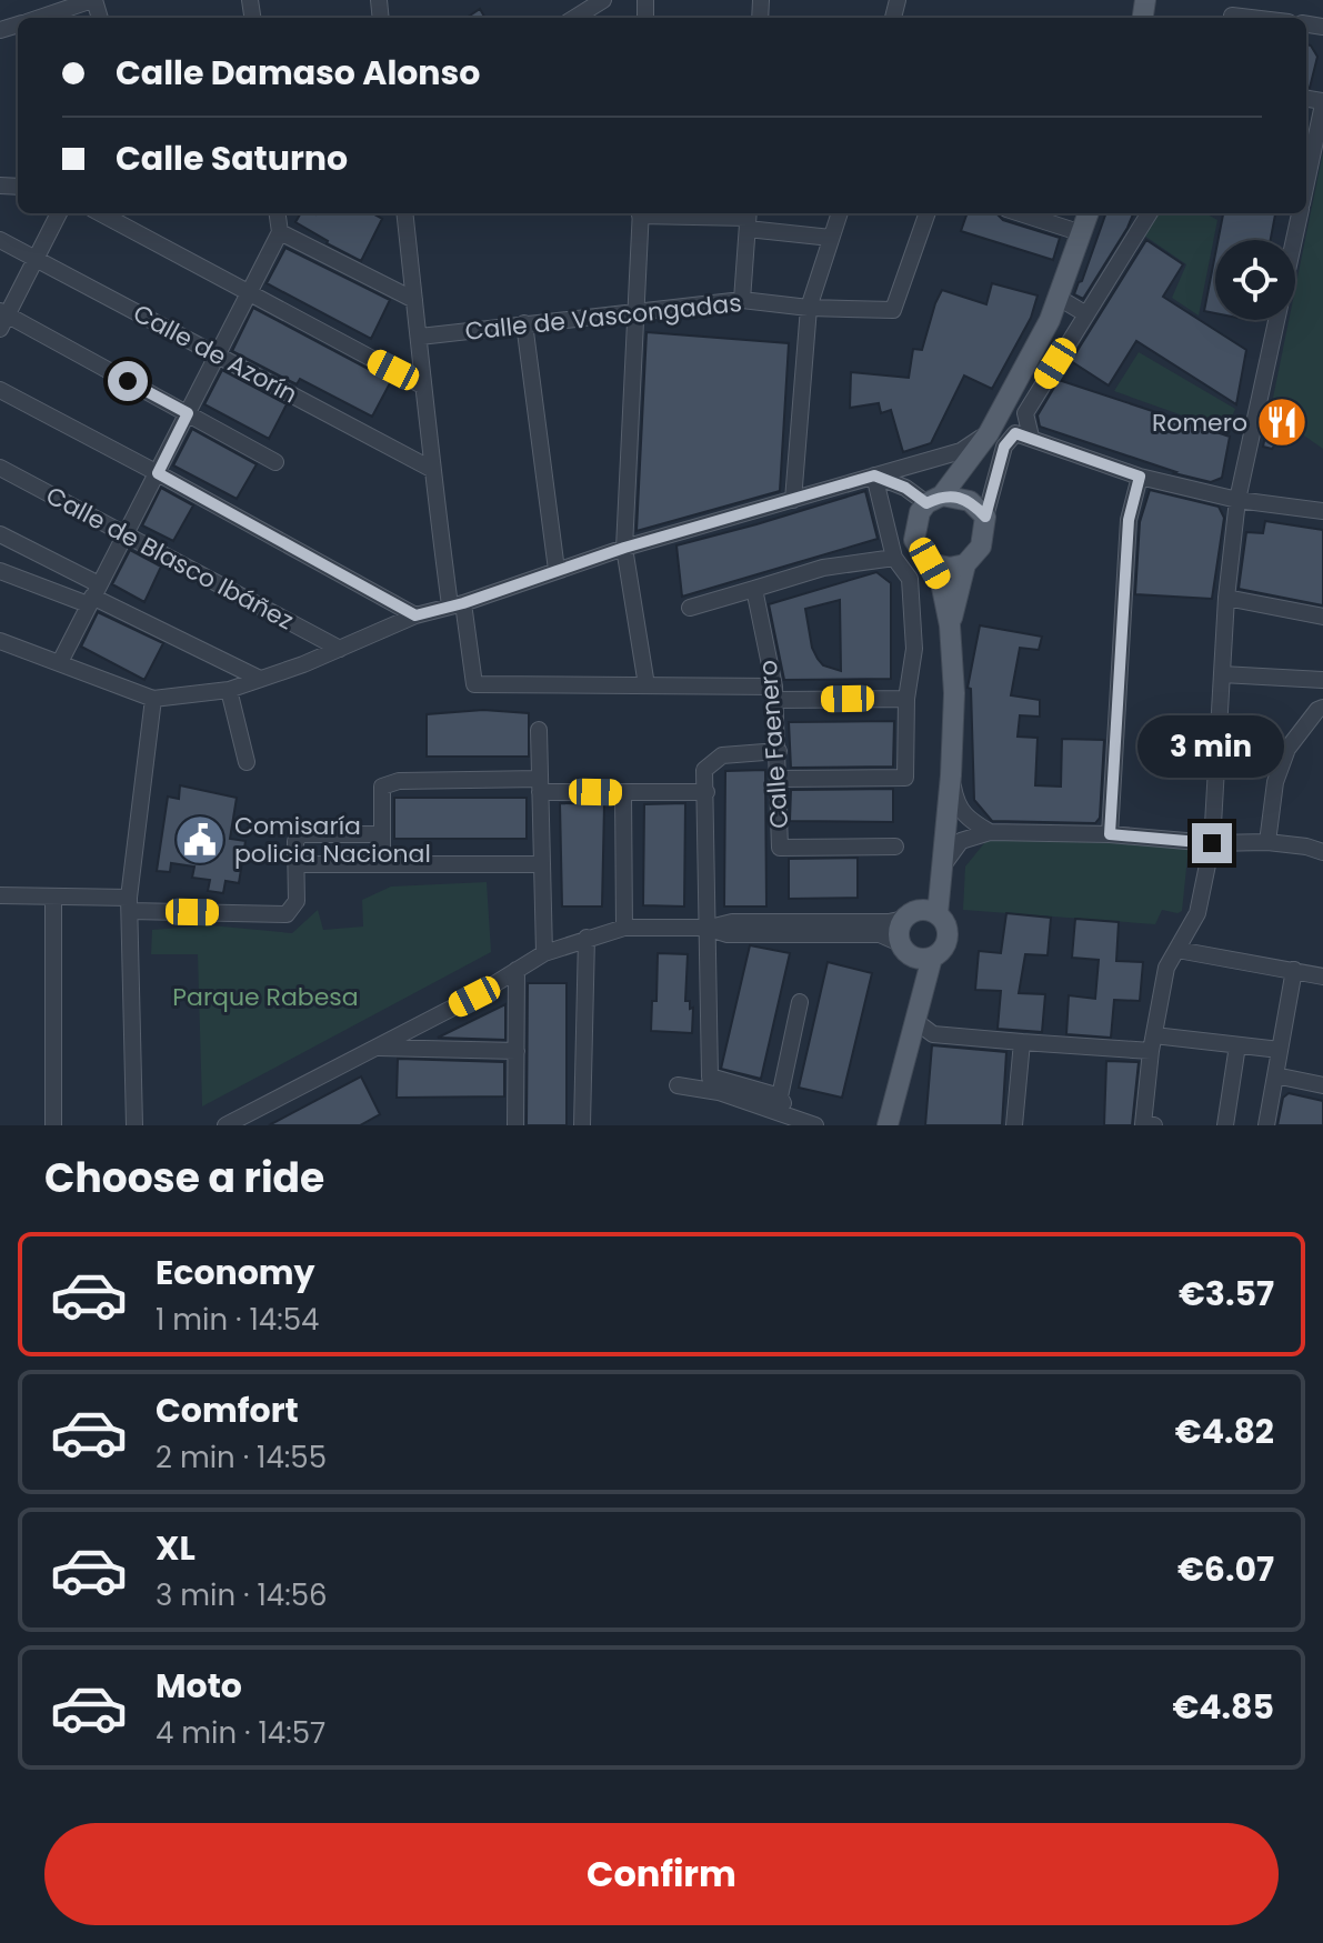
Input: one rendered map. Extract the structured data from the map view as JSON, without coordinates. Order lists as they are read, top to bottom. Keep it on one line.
{"streets":{"street":["Calle de Vascongadas","Calle de Azorín","Calle de Blasco Ibáñez","Calle Faenero"]},"parks":["Parque Rabesa"],"places":{"restaurant":["Romero"],"public building":["Comisaría policia Nacional"]},"page":{"banner":["Calle Damaso Alonso","Calle Saturno"],"bubble":"3 min","heading":"Choose a ride","list":[{"name":"Economy","note":"1 min · 14:54","value":"€3.57"},{"name":"Comfort","note":"2 min · 14:55","value":"€4.82"},{"name":"XL","note":"3 min · 14:56","value":"€6.07"},{"name":"Moto","note":"4 min · 14:57","value":"€4.85"}],"buttons":"Confirm"}}
